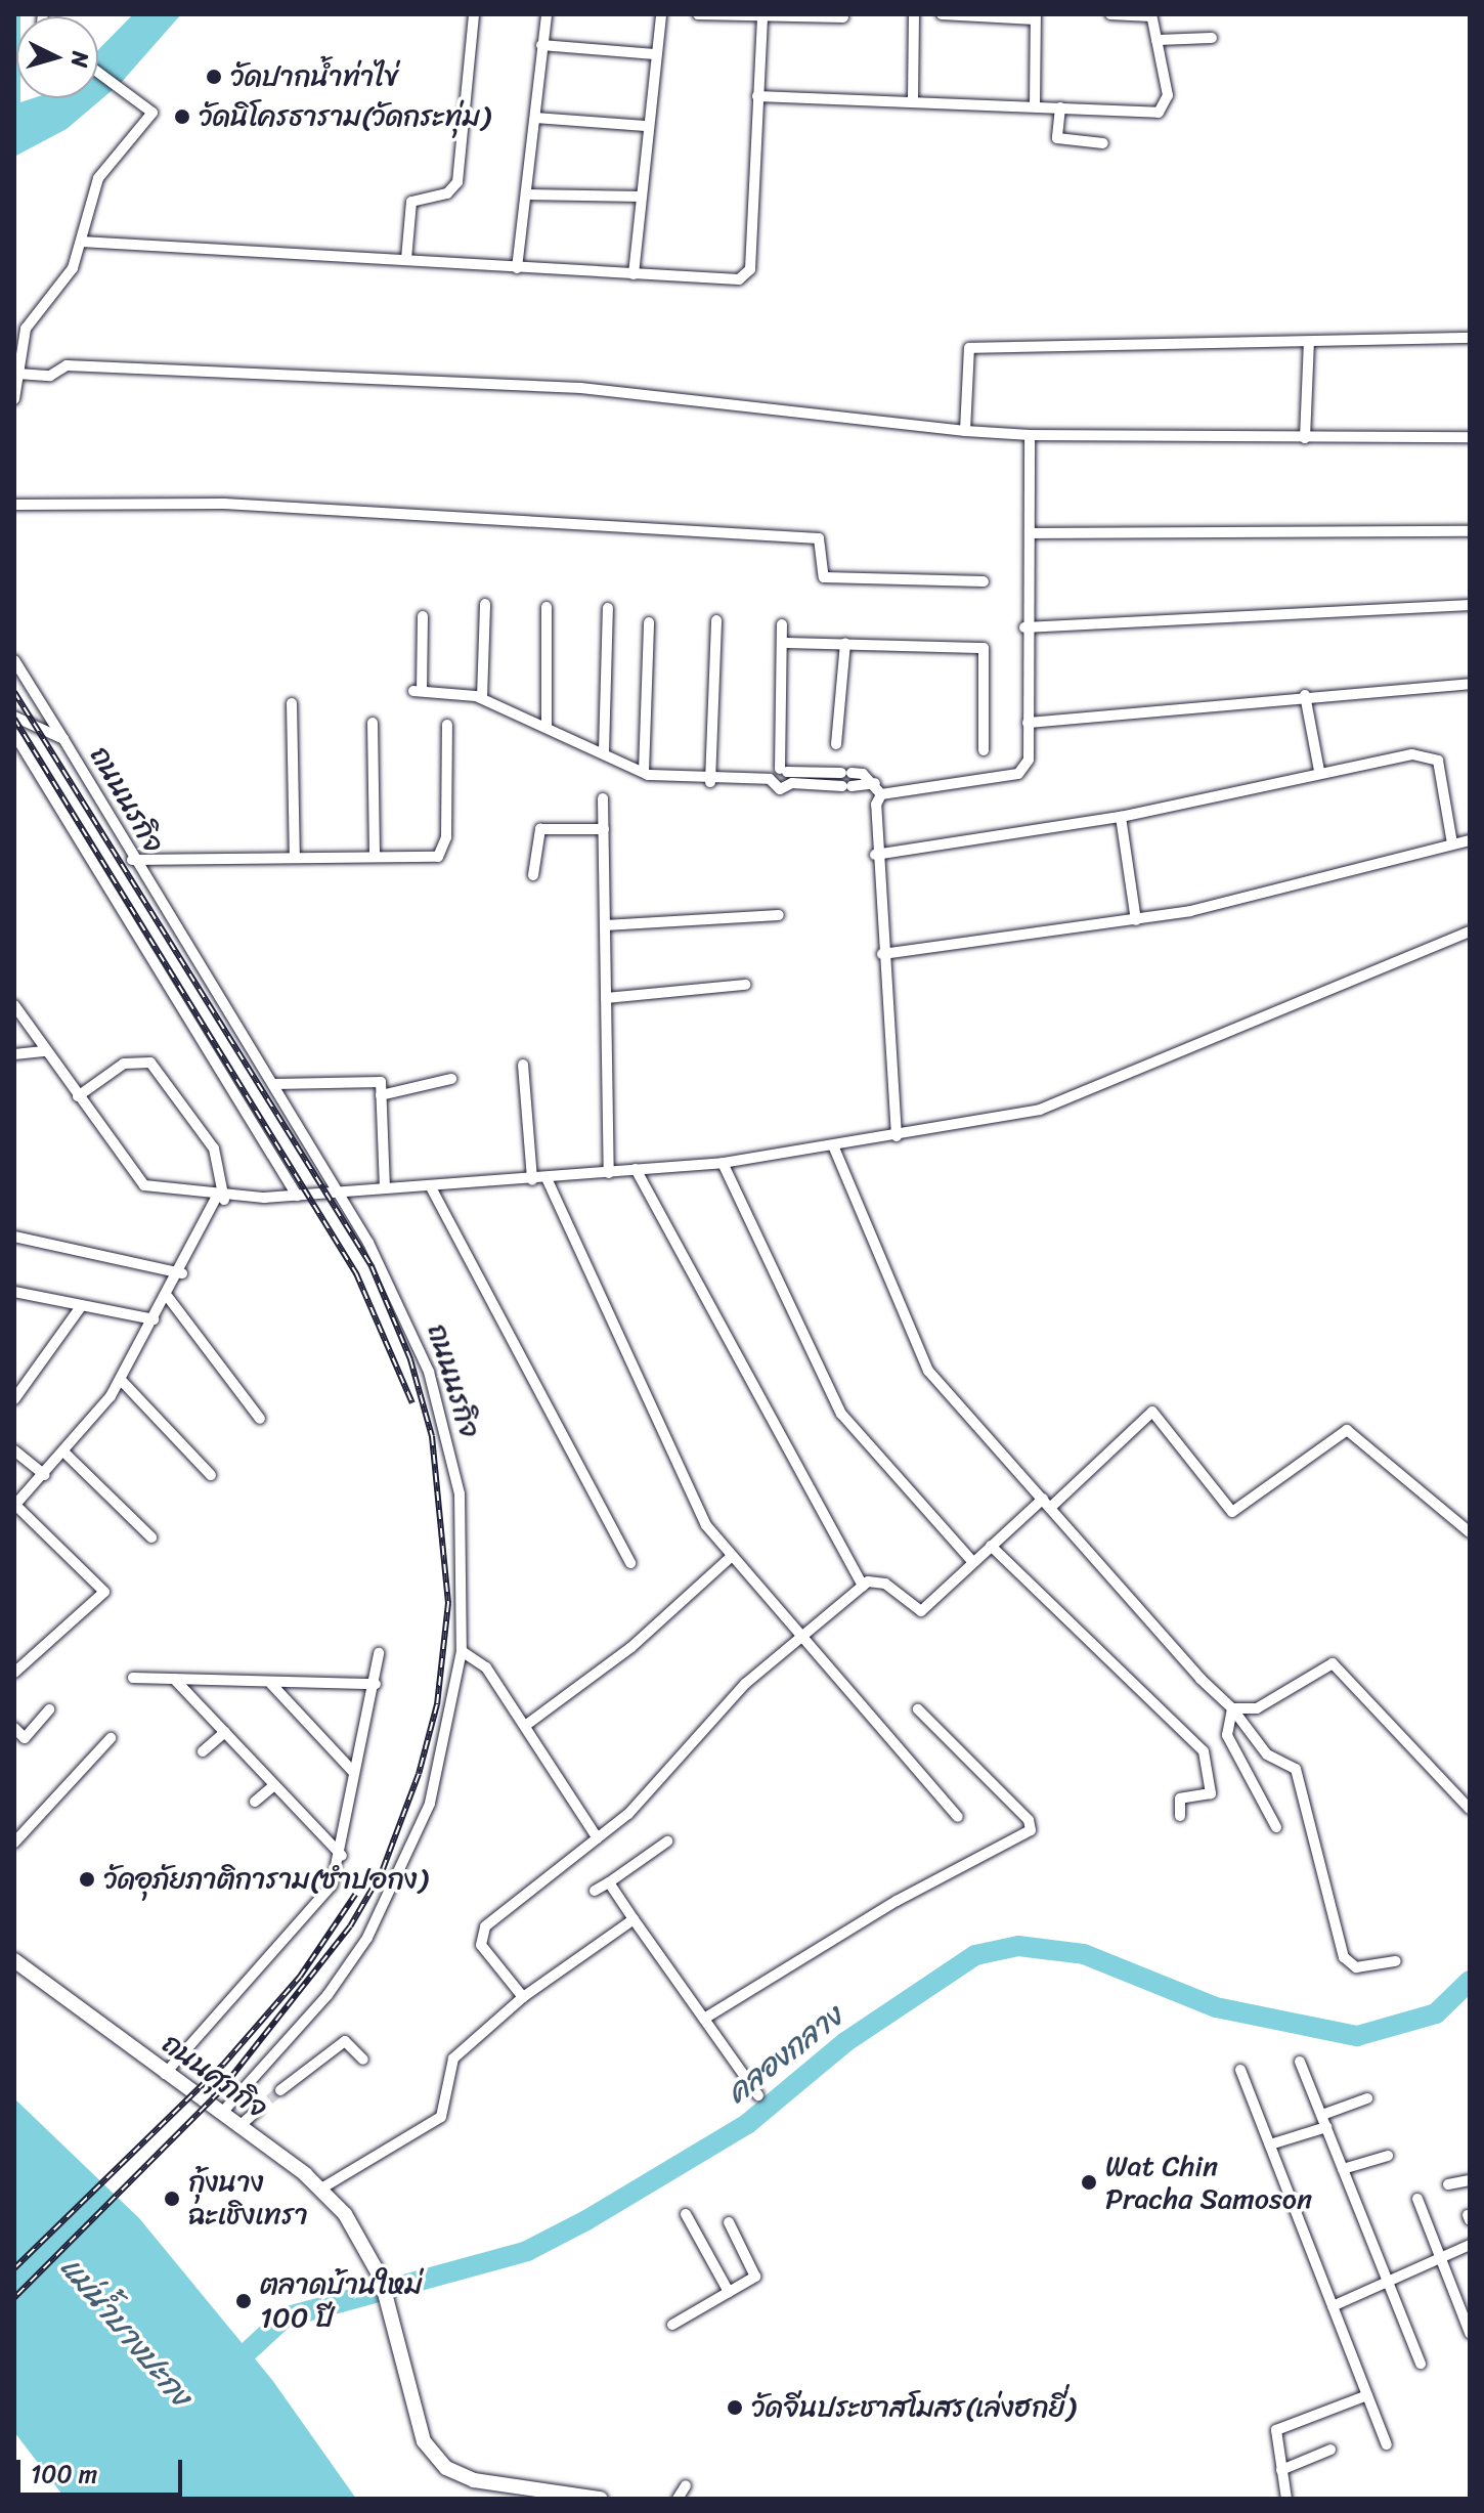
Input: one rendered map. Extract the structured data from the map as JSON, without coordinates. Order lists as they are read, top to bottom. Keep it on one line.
{"streets":{"main road":["ถนนศุภกิจ"],"street":["ถนนนรกิจ"]},"crossings":[["ถนนนรกิจ","ถนนศุภกิจ"]],"water":["คลองกลาง","แม่น้ำบางปะกง"],"places":["วัดปากน้ำท่าไข่","วัดนิโครธาราม(วัดกระทุ่ม)","วัดอุภัยภาติการาม(ซำปอกง)","Wat Chin Pracha Samoson","กุ้งนาง ฉะเชิงเทรา","ตลาดบ้านใหม่ 100 ปี","วัดจีนประชาสโมสร(เล่งฮกยี่)"],"scale_bar":"100 m","north":"right"}
